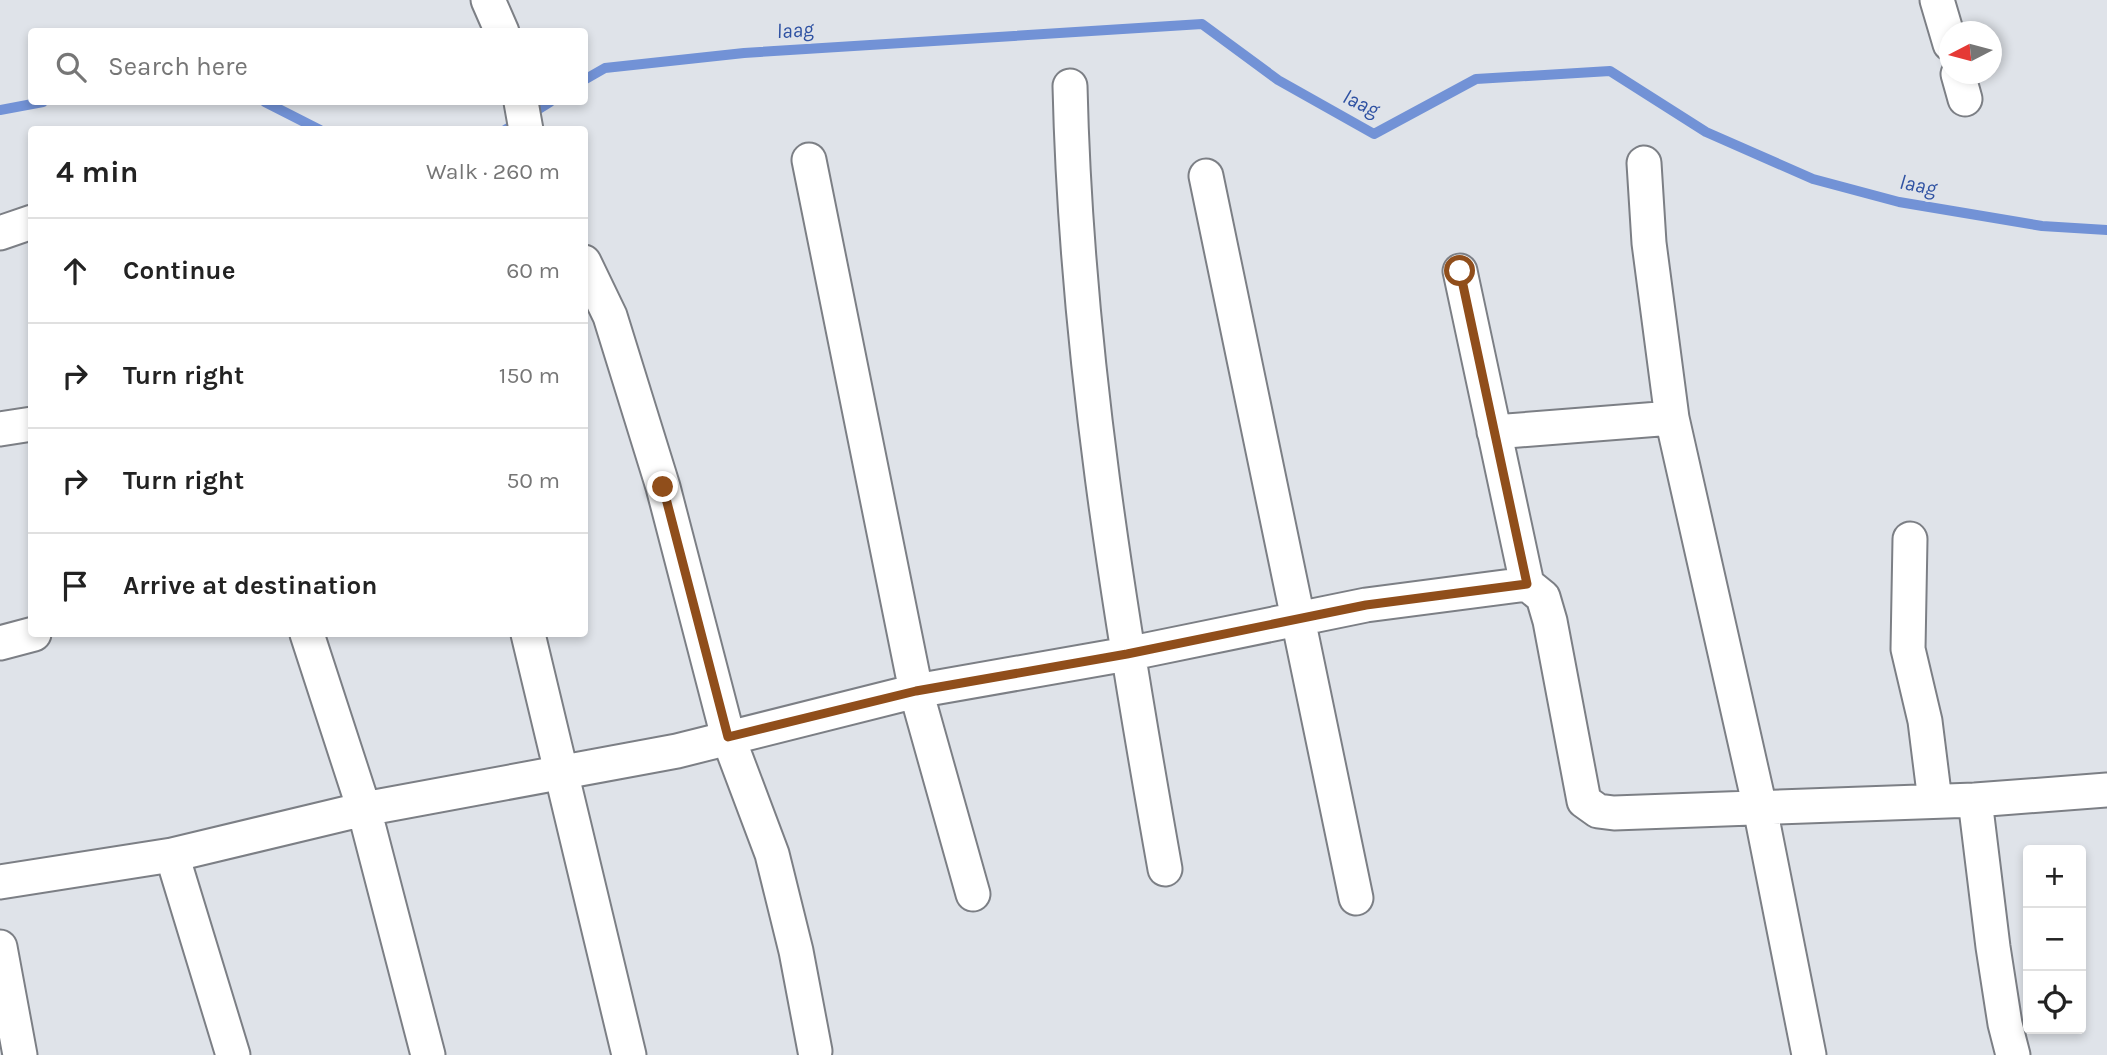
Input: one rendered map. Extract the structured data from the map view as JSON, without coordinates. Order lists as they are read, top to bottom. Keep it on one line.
{"water":["laag"],"north":"left","page":{"search":"Search here","heading":["4 min","Walk · 260 m"],"list":[["Continue","60 m"],["Turn right","150 m"],["Turn right","50 m"],"Arrive at destination"],"map_buttons":["+","−"]}}
